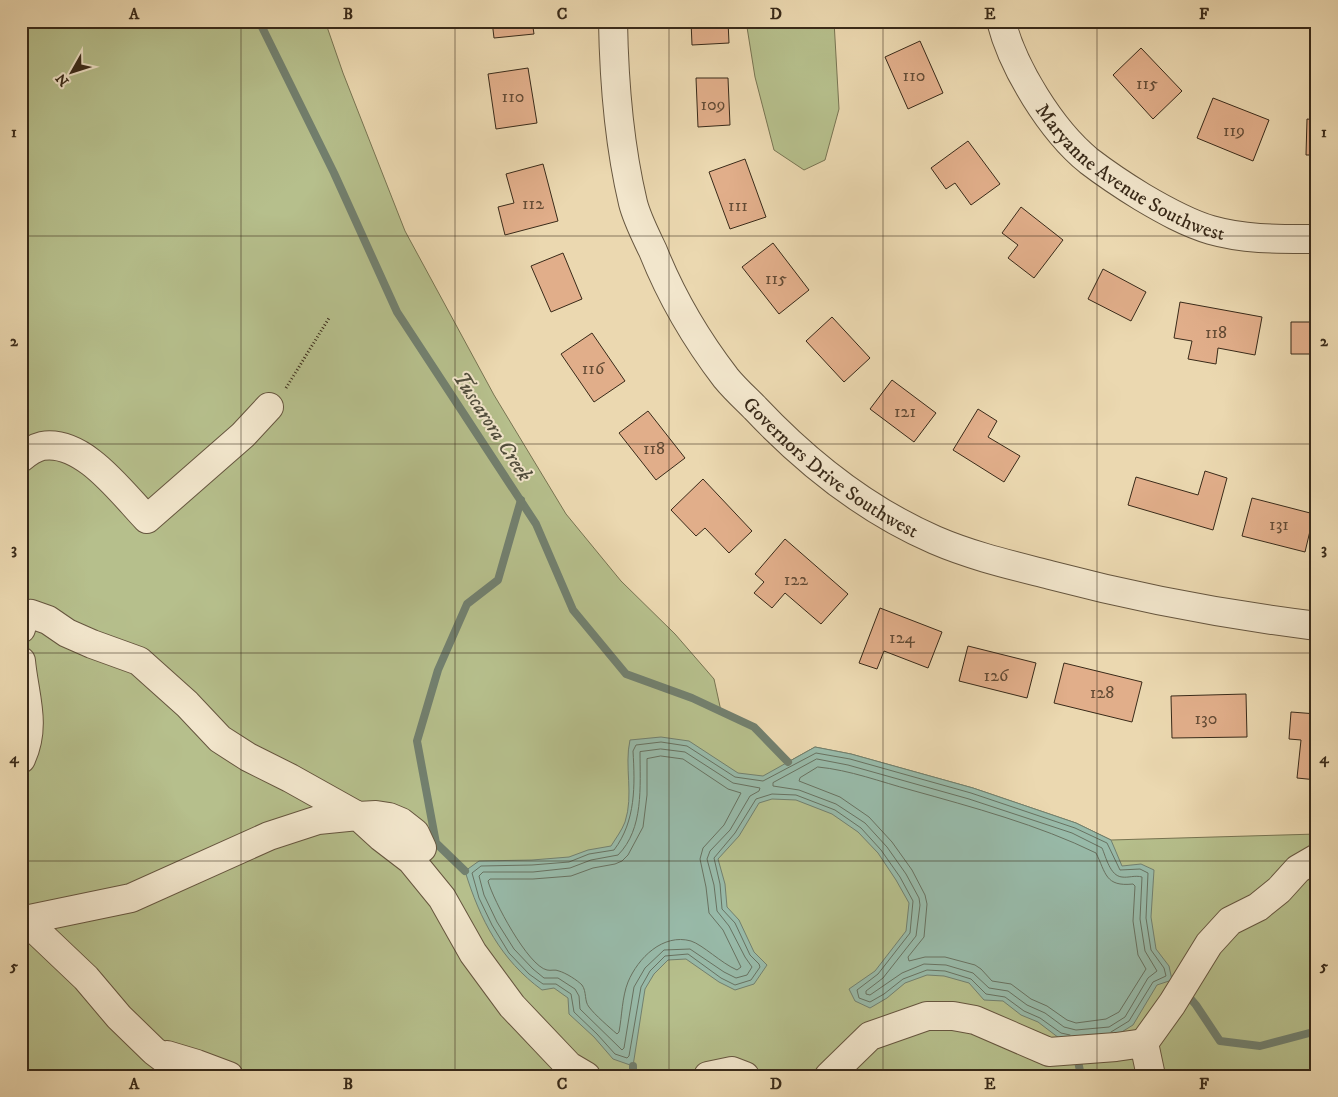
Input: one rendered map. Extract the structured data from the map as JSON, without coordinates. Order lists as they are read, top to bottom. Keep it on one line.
{"streets":{"street":["Maryanne Avenue Southwest","Governors Drive Southwest"]},"water":["Tuscarora Creek"],"house_numbers":["110","115","110","109","119","112","111","115","118","116","121","118","131","122","124","126","128","130"],"north":"bottom left","grid":{"columns":["A","B","C","D","E","F"],"rows":["1","2","3","4","5"]}}
